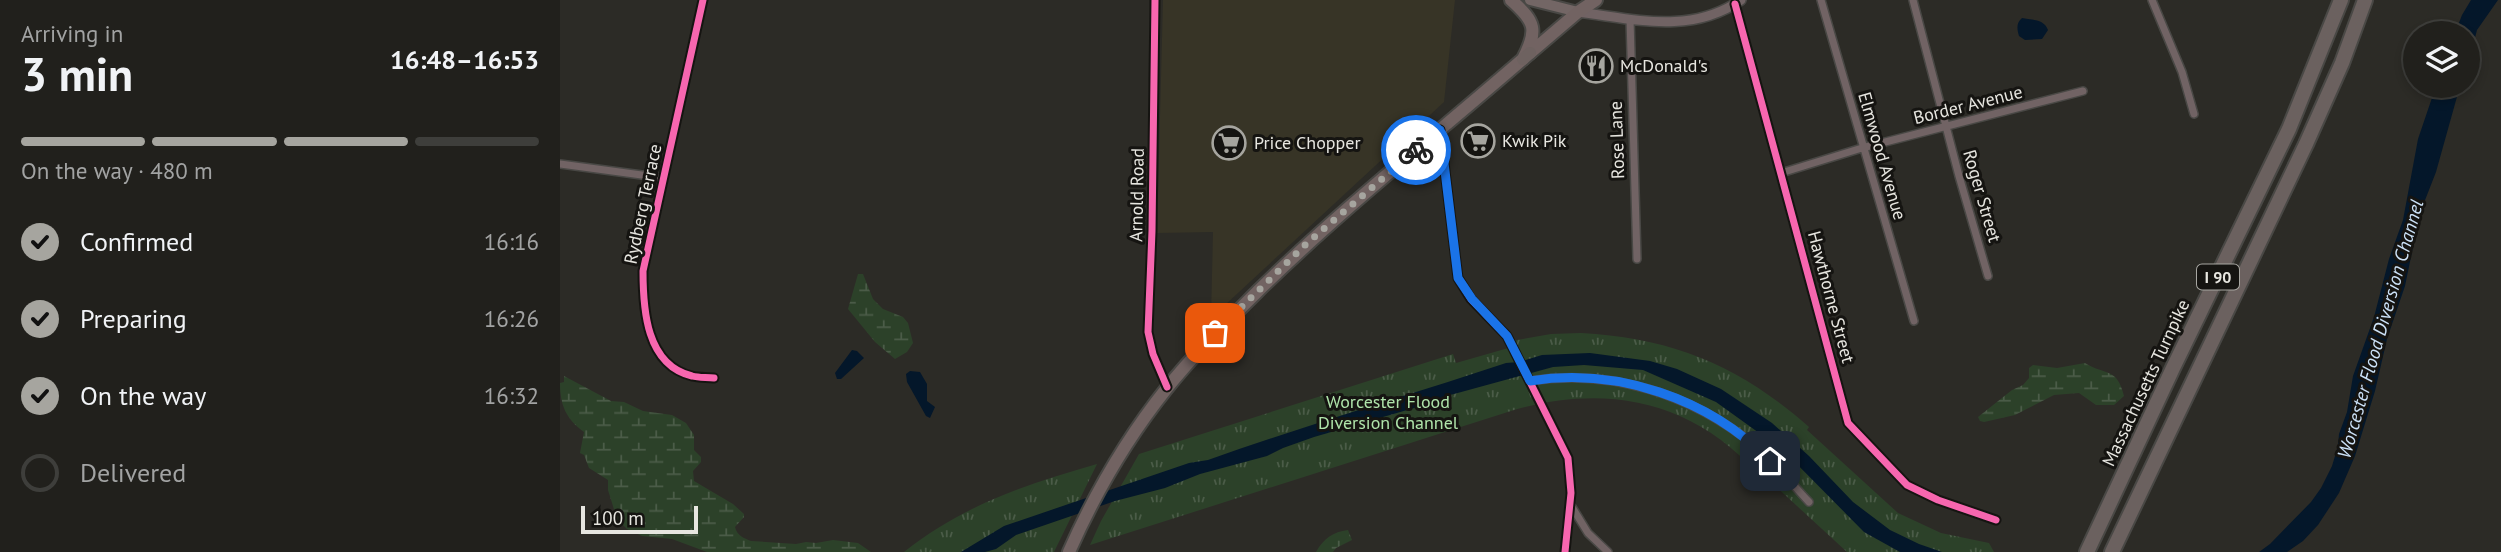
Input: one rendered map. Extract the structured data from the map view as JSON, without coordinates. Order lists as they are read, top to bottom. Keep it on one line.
{"streets":{"highway":["I 90","Massachusetts Turnpike"],"street":["Border Avenue","Rose Lane","Elmwood Avenue","Arnold Road","Roger Street","Rydberg Terrace","Hawthorne Street"]},"crossings":[["Border Avenue","Elmwood Avenue"],["Border Avenue","Roger Street"],["Border Avenue","Hawthorne Street"]],"water":["Worcester Flood Diversion Channel"],"parks":["Worcester Flood Diversion Channel"],"places":{"restaurant":["McDonald's"],"supermarket":["Kwik Pik","Price Chopper"]},"scale_bar":"100 m","page":{"heading":["3 min","Arriving in","16:48–16:53"],"bar":"On the way · 480 m","list":[["Confirmed","16:16"],["Preparing","16:26"],["On the way","16:32"],"Delivered"],"scale":"100 m"}}
